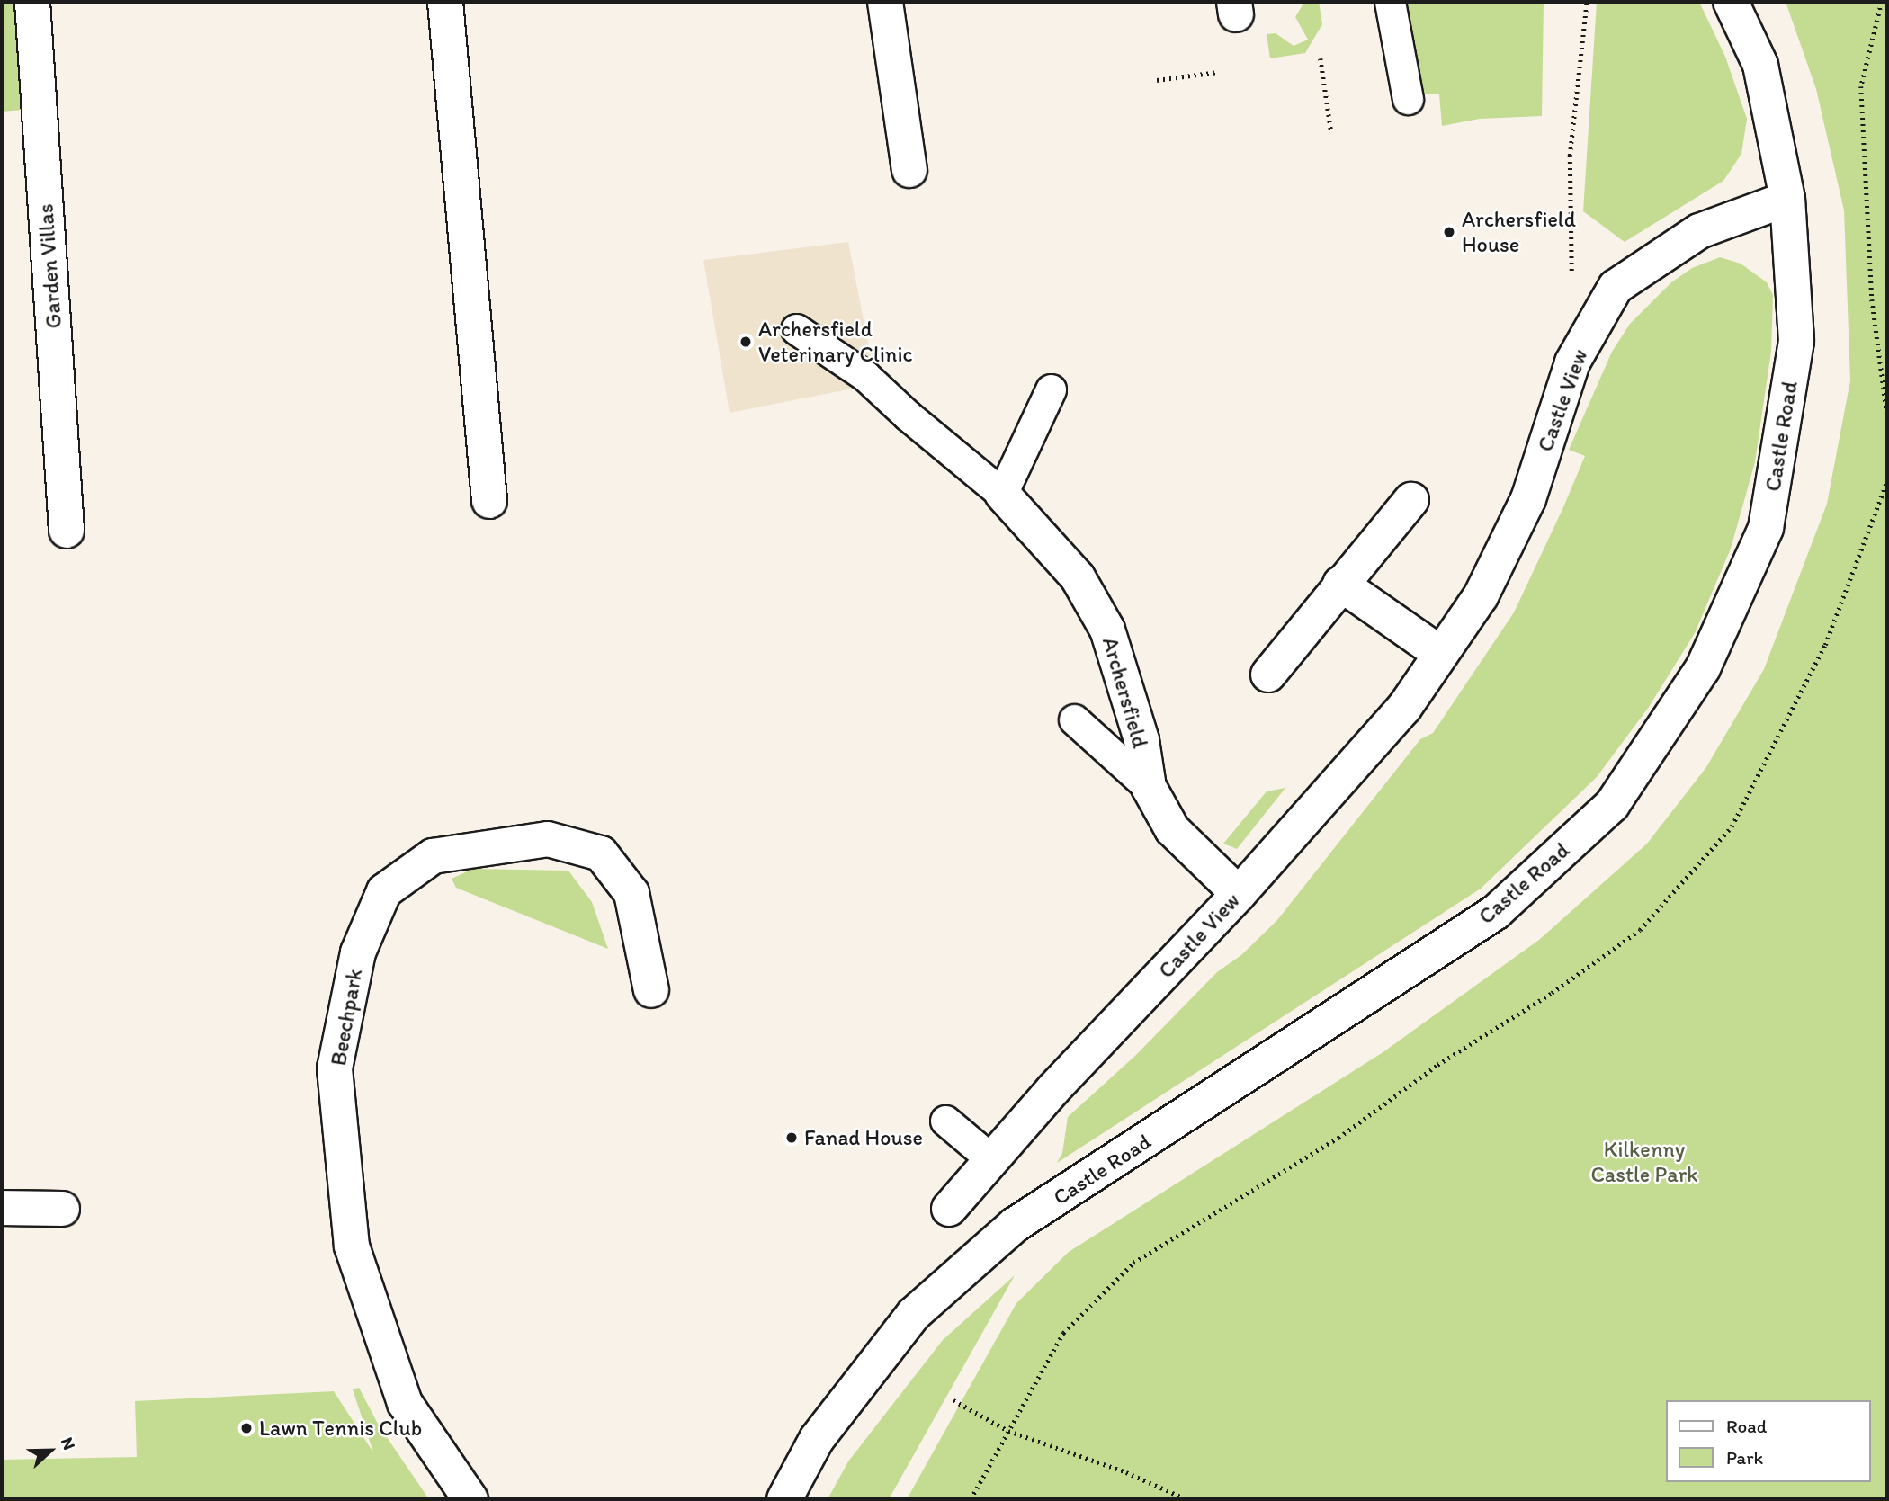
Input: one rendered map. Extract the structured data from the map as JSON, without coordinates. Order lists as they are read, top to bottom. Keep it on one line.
{"streets":{"street":["Garden Villas","Castle View","Castle Road","Archersfield","Beechpark"]},"crossings":[["Castle View","Castle Road"],["Castle View","Archersfield"]],"parks":["Kilkenny Castle Park"],"places":["Archersfield House","Archersfield Veterinary Clinic","Fanad House","Lawn Tennis Club"],"legend":["Road","Park"],"north":"right"}
